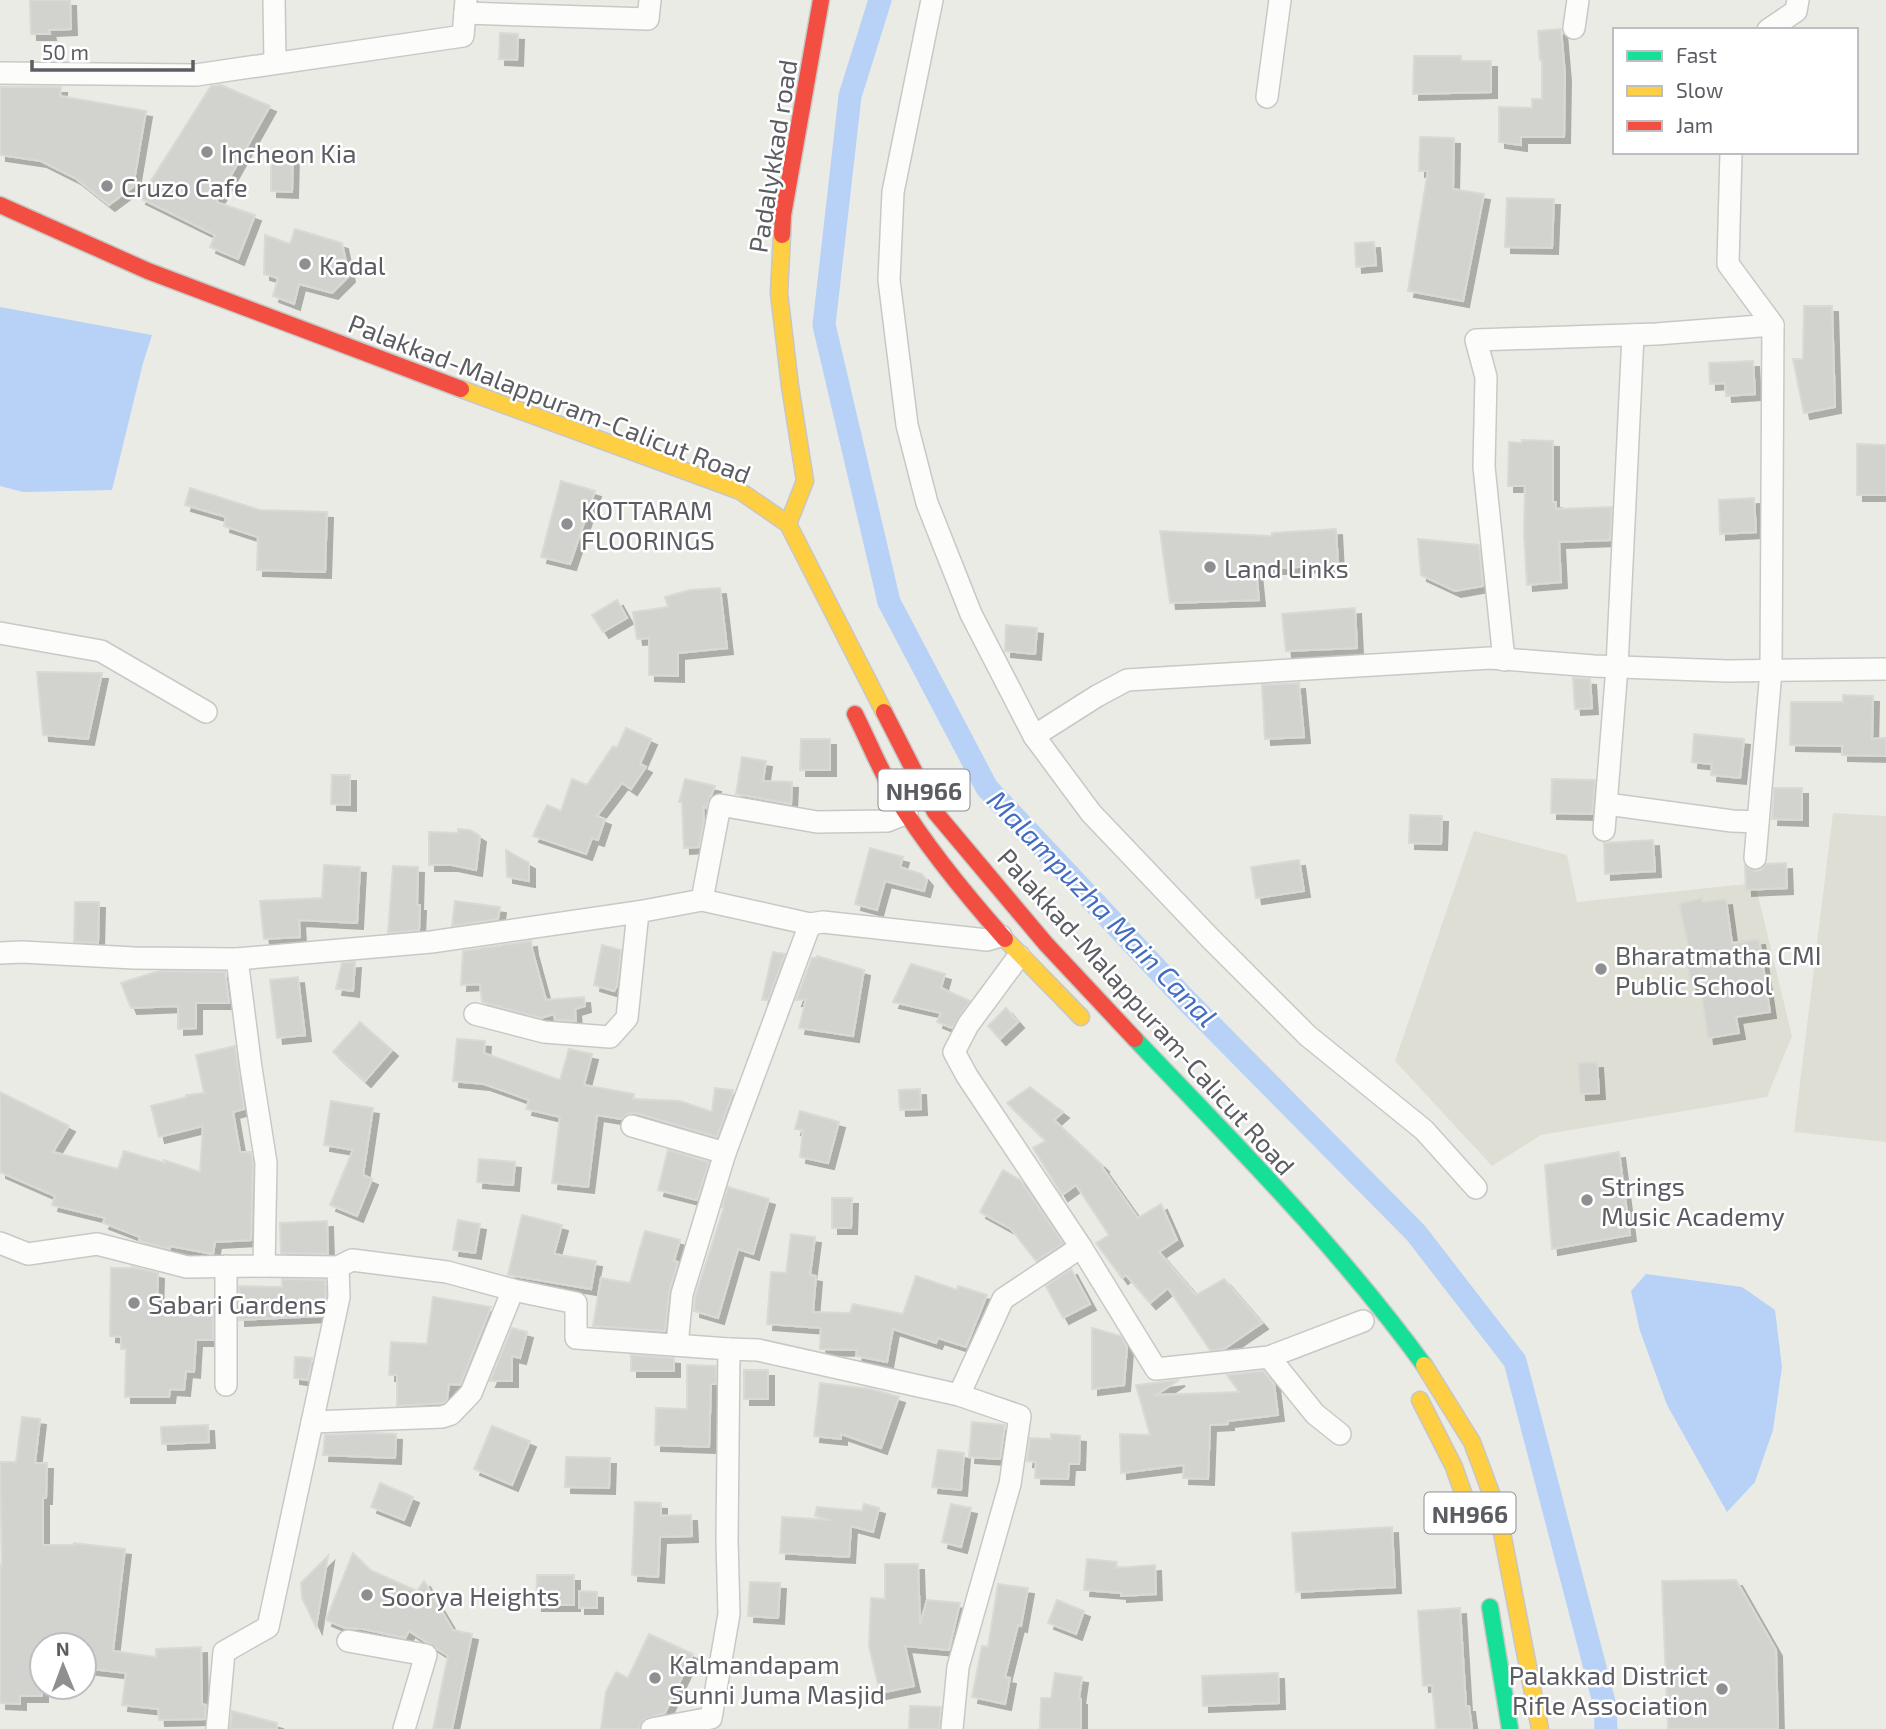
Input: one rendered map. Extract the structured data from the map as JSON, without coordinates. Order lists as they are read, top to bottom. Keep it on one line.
{"streets":{"main road":["Padalykkad road","Palakkad-Malappuram-Calicut Road","NH966"]},"crossings":[["Padalykkad road","Palakkad-Malappuram-Calicut Road"]],"water":["Malampuzha Main Canal"],"places":["Incheon Kia","Cruzo Cafe","Kadal","KOTTARAM FLOORINGS","Land Links","Bharatmatha CMI Public School","Strings Music Academy","Sabari Gardens","Soorya Heights","Kalmandapam Sunni Juma Masjid","Palakkad District Rifle Association"],"legend":["Fast","Slow","Jam"],"scale_bar":"50 m","north":"top"}
